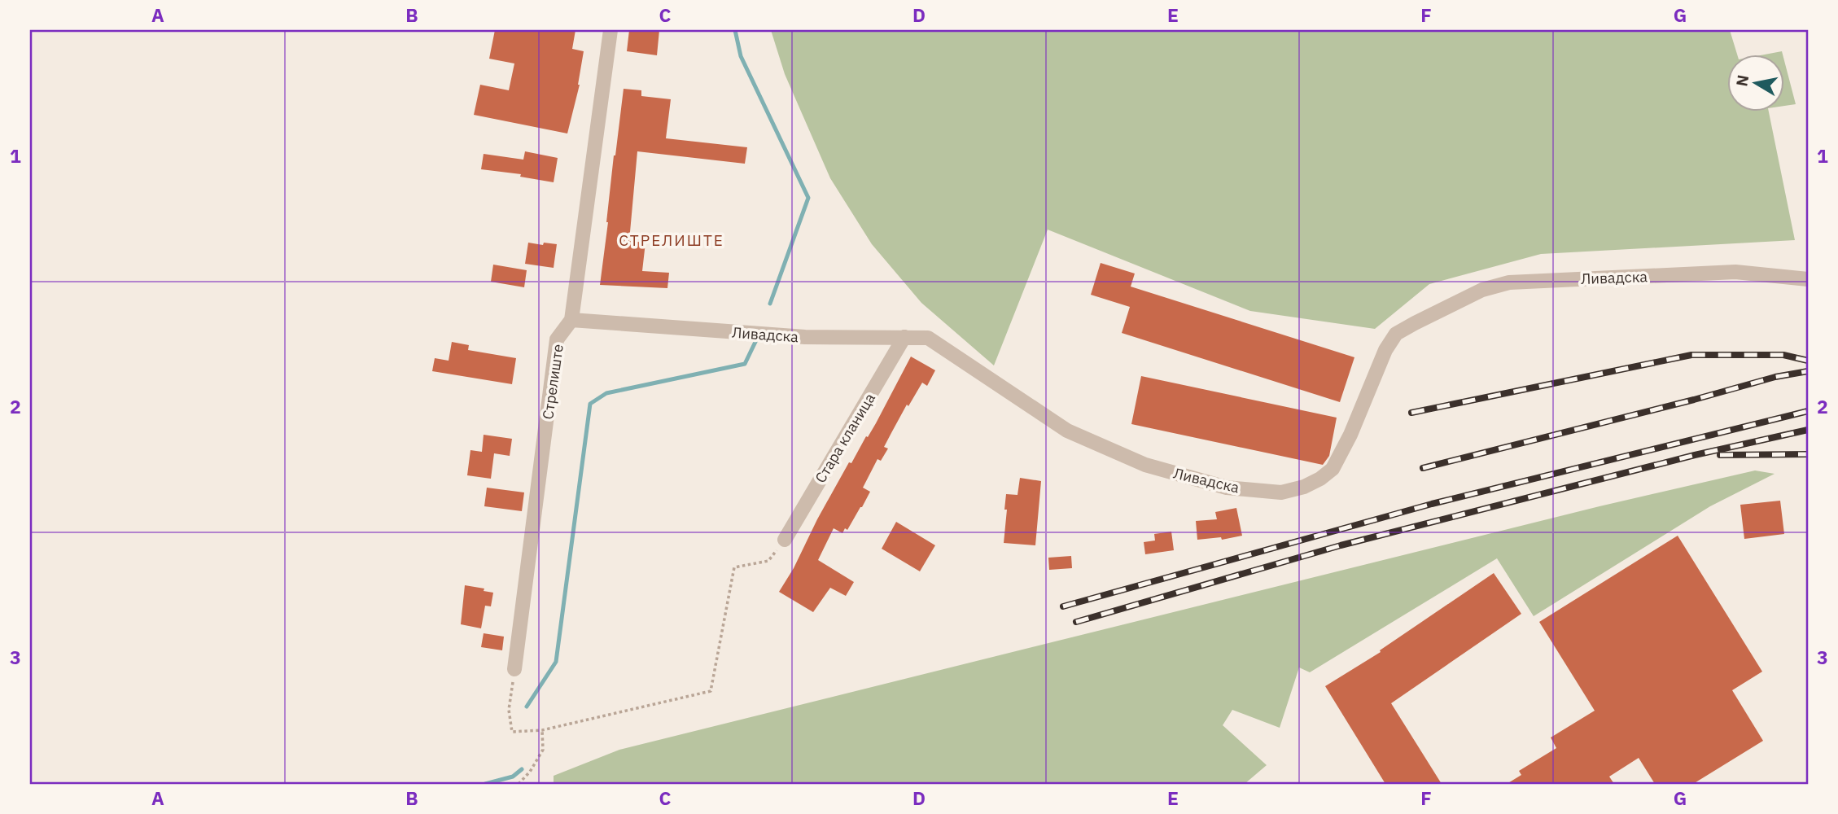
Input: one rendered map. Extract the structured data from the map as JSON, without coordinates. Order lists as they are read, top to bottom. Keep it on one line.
{"streets":{"street":["Ливадска","Стрелиште","Стара кланица"]},"crossings":[["Ливадска","Стрелиште"],["Ливадска","Стара кланица"]],"districts":["СТРЕЛИШТЕ"],"north":"left","grid":{"columns":["A","B","C","D","E","F","G"],"rows":["1","2","3"]}}
